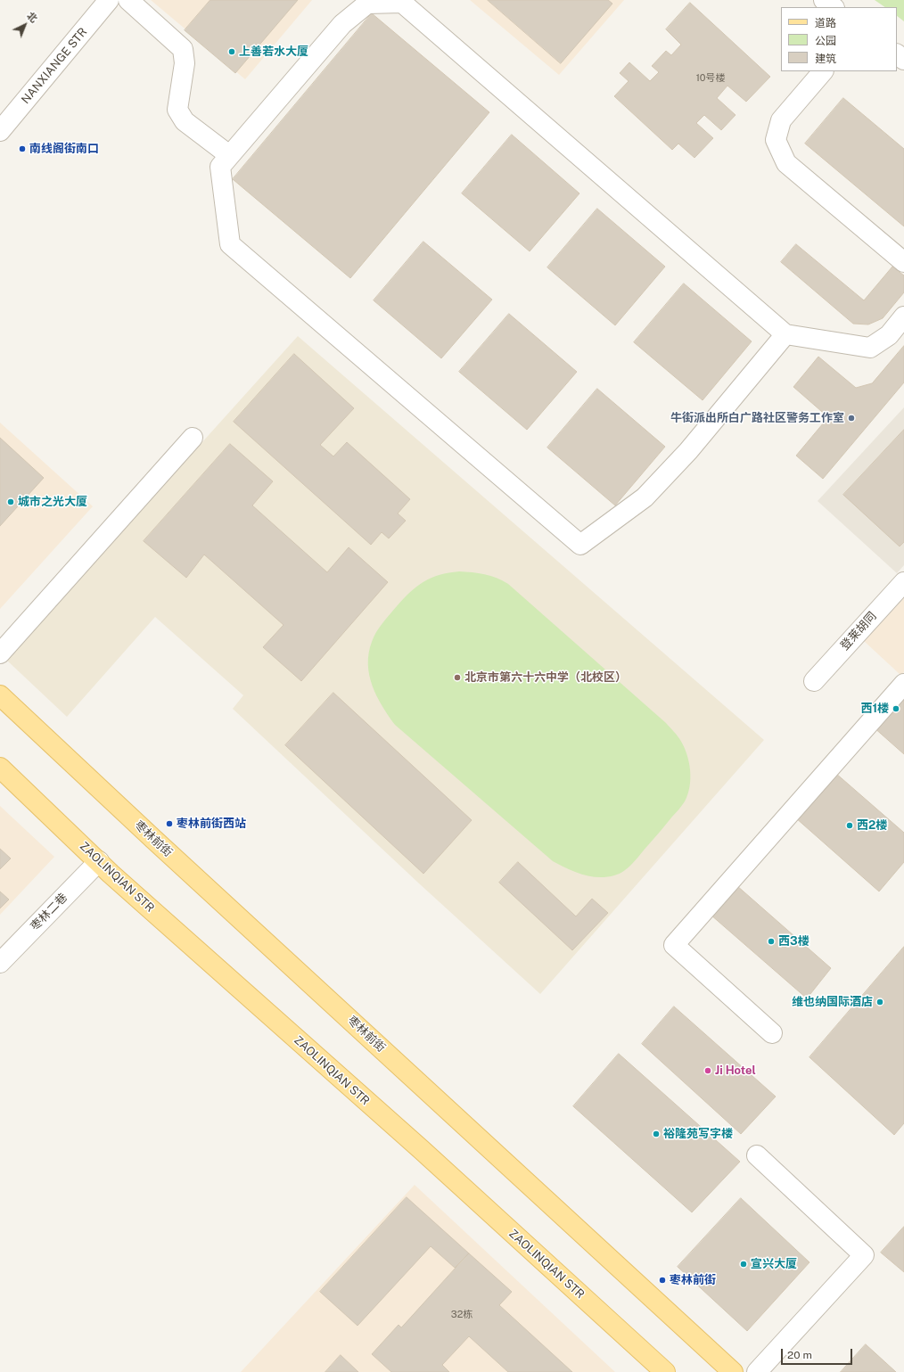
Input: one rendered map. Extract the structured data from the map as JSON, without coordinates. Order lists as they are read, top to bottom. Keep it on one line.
{"streets":{"main road":["枣林前街","ZAOLINQIAN STR"],"street":["NANXIANGE STR","登莱胡同","枣林二巷"]},"crossings":[["ZAOLINQIAN STR","枣林二巷"]],"places":["上善若水大厦","南线阁街南口","牛街派出所白广路社区警务工作室","城市之光大厦","北京市第六十六中学（北校区）","西1楼","枣林前街西站","西2楼","西3楼","维也纳国际酒店","Ji Hotel","裕隆苑写字楼","宣兴大厦","枣林前街"],"house_numbers":["10号楼","32栋"],"legend":["道路","公园","建筑"],"scale_bar":"20 m","north":"top right"}
